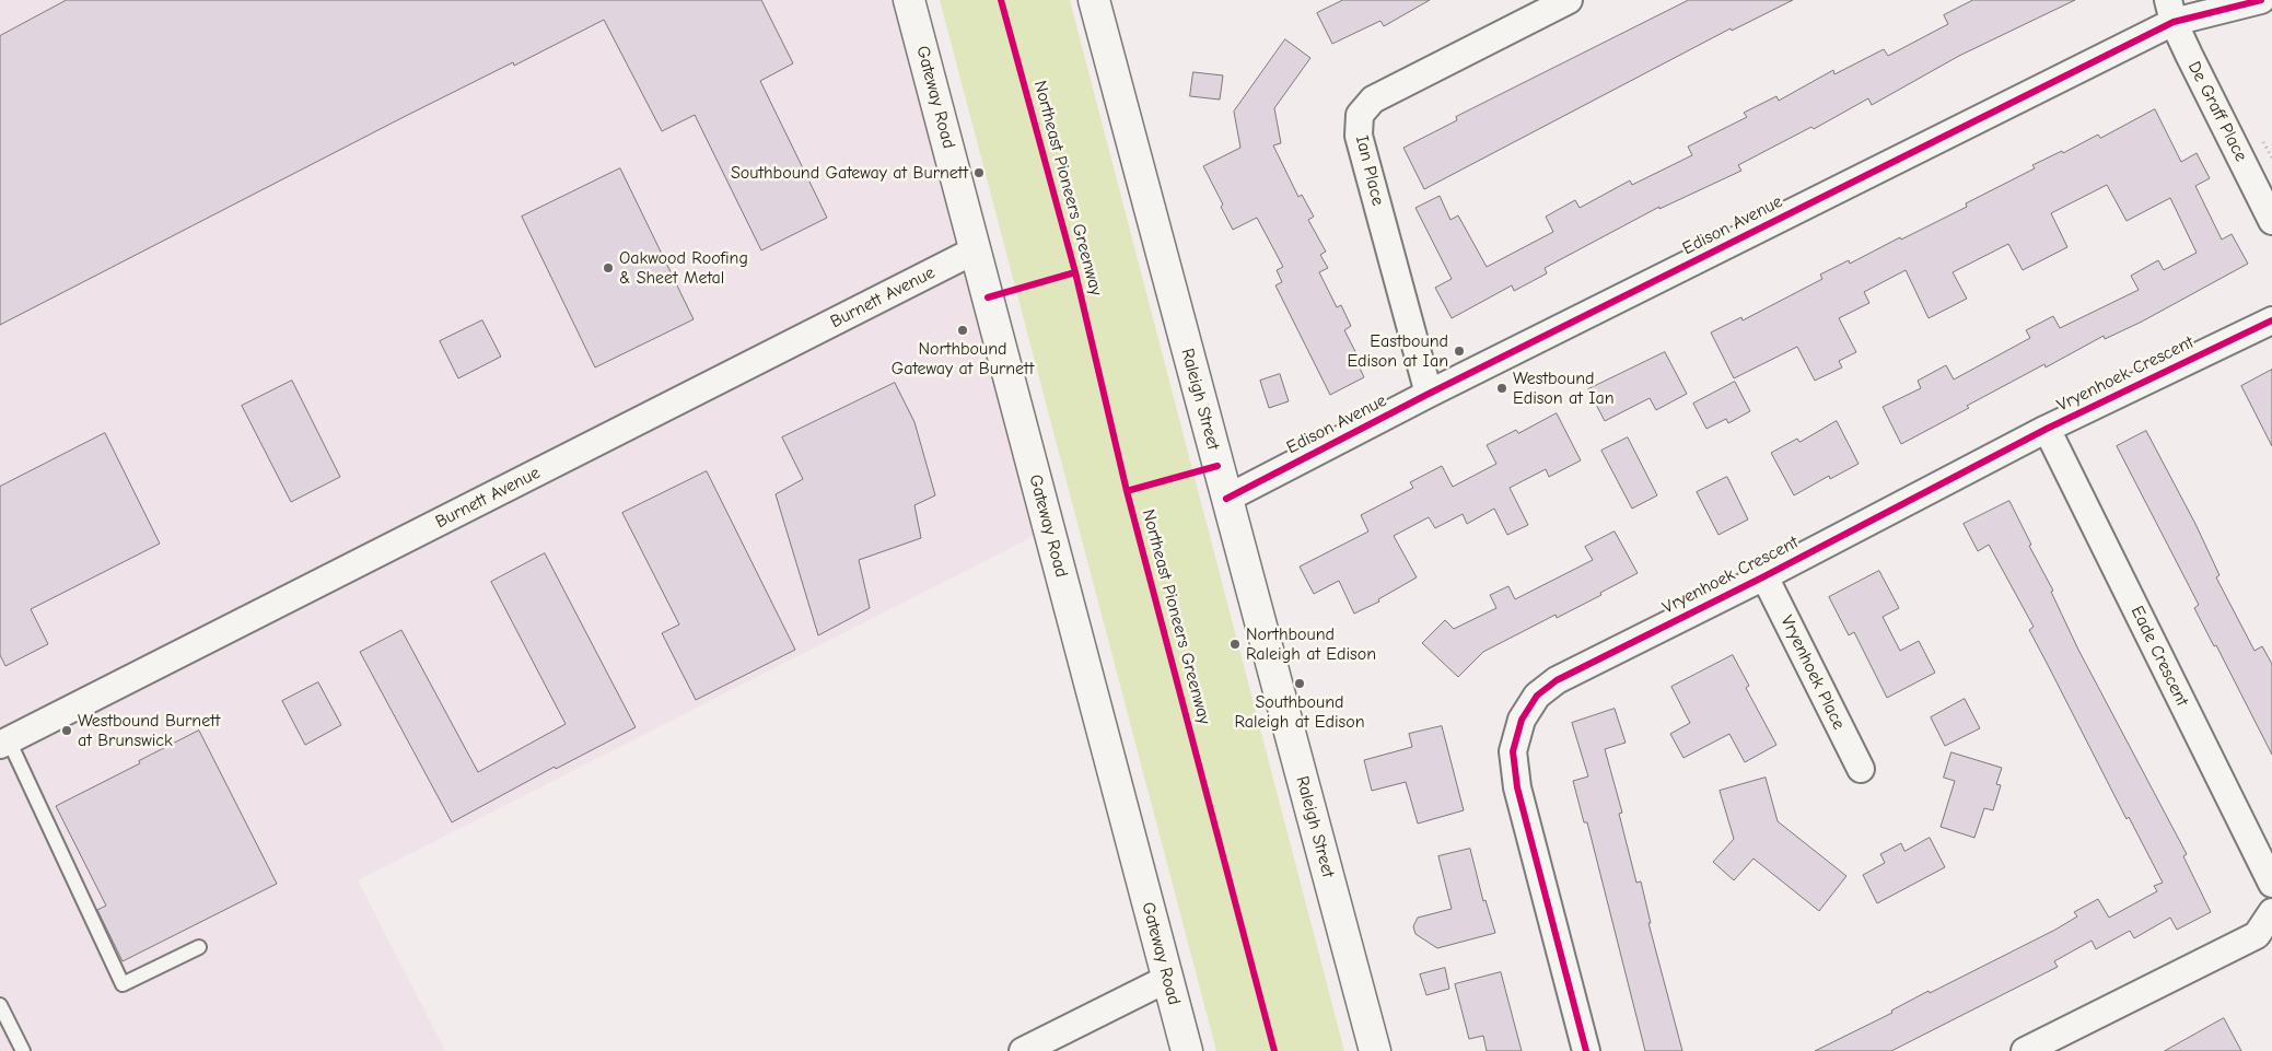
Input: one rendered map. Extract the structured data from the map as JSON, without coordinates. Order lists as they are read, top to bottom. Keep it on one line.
{"streets":{"main road":["Gateway Road","Raleigh Street"],"street":["De Graff Place","Ian Place","Edison Avenue","Burnett Avenue","Vryenhoek Crescent","Eade Crescent","Vryenhoek Place"],"cycle path":["Northeast Pioneers Greenway"]},"crossings":[["Gateway Road","Burnett Avenue"],["De Graff Place","Edison Avenue"],["Ian Place","Edison Avenue"],["Edison Avenue","Raleigh Street"],["Vryenhoek Crescent","Eade Crescent"],["Vryenhoek Crescent","Vryenhoek Place"]],"places":["Southbound Gateway at Burnett","Oakwood Roofing & Sheet Metal","Northbound Gateway at Burnett","Eastbound Edison at Ian","Westbound Edison at Ian","Northbound Raleigh at Edison","Southbound Raleigh at Edison","Westbound Burnett at Brunswick"]}
